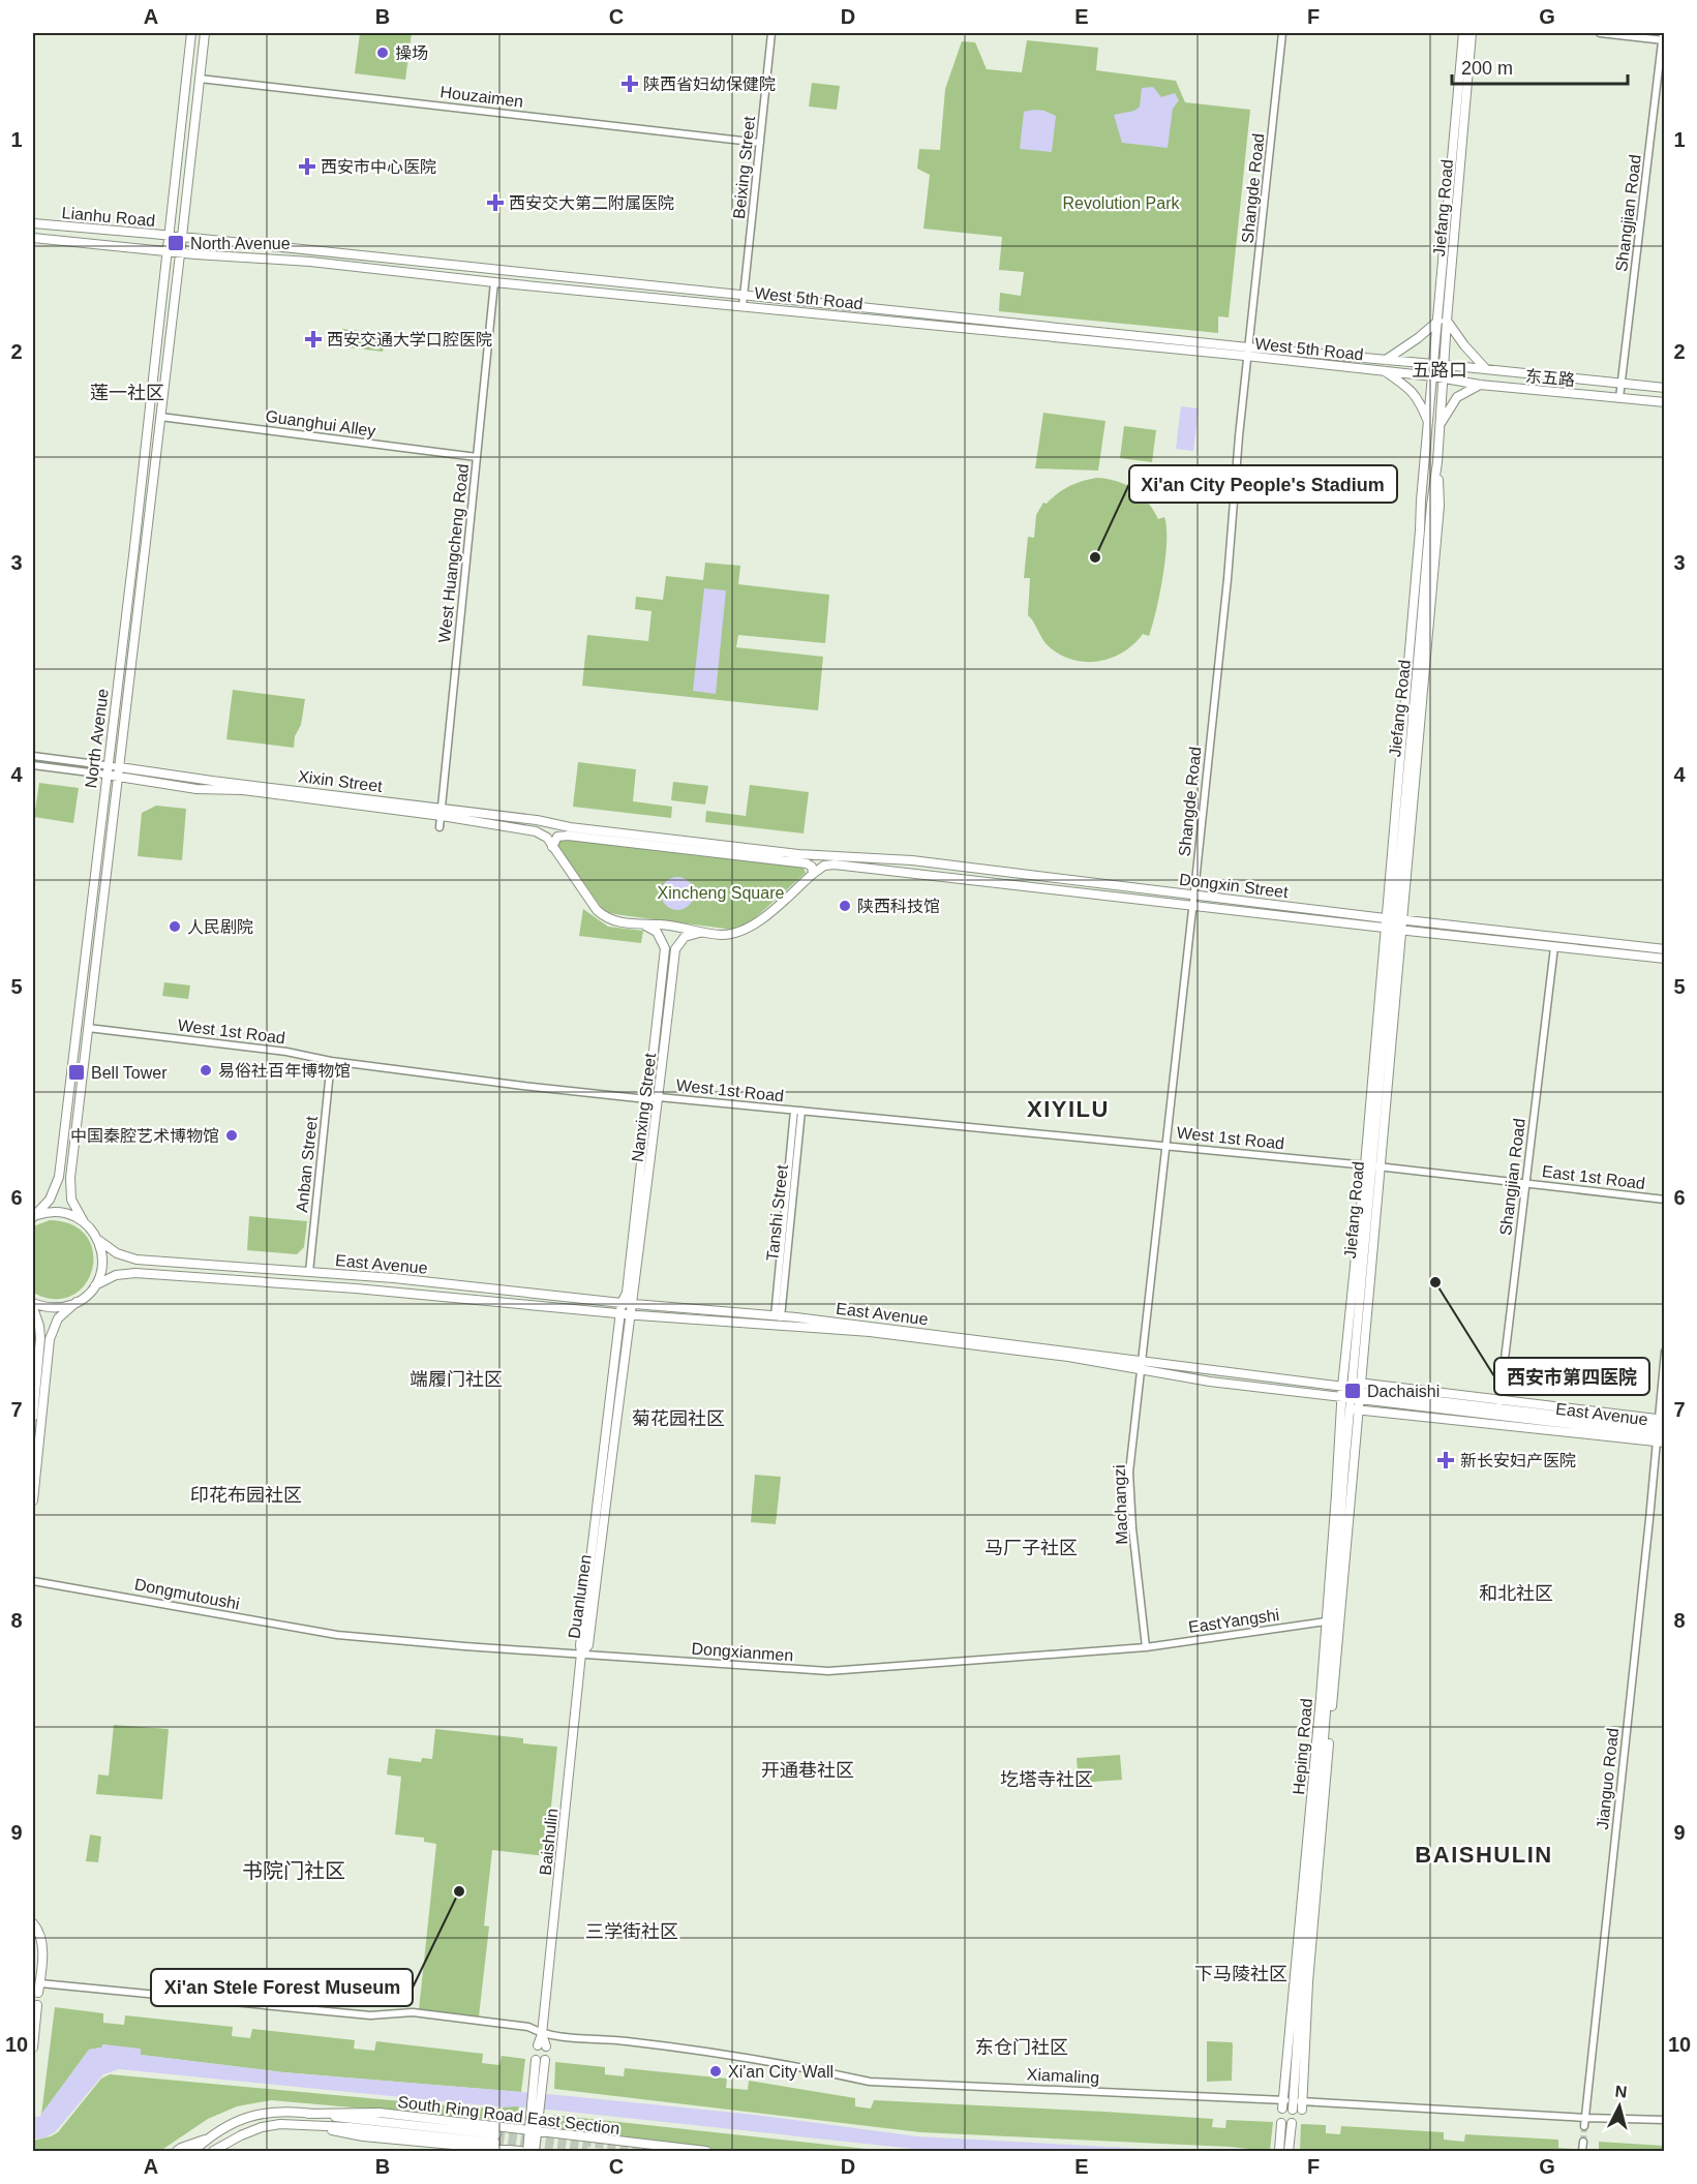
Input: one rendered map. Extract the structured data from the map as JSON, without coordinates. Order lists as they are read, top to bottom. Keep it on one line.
{"streets":{"main road":["Jiefang Road","Lianhu Road","West 5th Road","东五路","North Avenue","Xixin Street","Dongxin Street","Nanxing Street","East Avenue","Duanlumen","Heping Road","Baishulin","South Ring Road East Section"],"street":["Houzaimen","Beixing Street","Shangde Road","Shangjian Road","Guanghui Alley","West Huangcheng Road","West 1st Road","Anban Street","East 1st Road","Tanshi Street","Machangzi","Dongmutoushi","EastYangshi","Dongxianmen","Jianguo Road","Xiamaling"]},"crossings":[["Houzaimen","Beixing Street"],["Houzaimen","North Avenue"],["Beixing Street","West 5th Road"],["Shangde Road","West 5th Road"],["Shangde Road","Dongxin Street"],["Shangde Road","West 1st Road"],["Shangde Road","East Avenue"],["Shangde Road","Machangzi"],["Jiefang Road","West 5th Road"],["Jiefang Road","东五路"],["Jiefang Road","Dongxin Street"],["Jiefang Road","West 1st Road"],["Jiefang Road","East 1st Road"],["Jiefang Road","East Avenue"],["Jiefang Road","Heping Road"],["Shangjian Road","West 5th Road"],["Shangjian Road","东五路"],["Shangjian Road","Dongxin Street"],["Shangjian Road","East 1st Road"],["Shangjian Road","East Avenue"],["Lianhu Road","West 5th Road"],["Lianhu Road","North Avenue"],["West 5th Road","东五路"],["West 5th Road","West Huangcheng Road"],["West 5th Road","North Avenue"],["Guanghui Alley","West Huangcheng Road"],["Guanghui Alley","North Avenue"],["West Huangcheng Road","Xixin Street"],["North Avenue","Xixin Street"],["North Avenue","West 1st Road"],["North Avenue","East Avenue"],["Xixin Street","Dongxin Street"],["Xixin Street","Nanxing Street"],["West 1st Road","Nanxing Street"],["West 1st Road","Anban Street"],["West 1st Road","East 1st Road"],["West 1st Road","Tanshi Street"],["Nanxing Street","East Avenue"],["Nanxing Street","Duanlumen"],["Anban Street","East Avenue"],["Tanshi Street","East Avenue"],["East Avenue","Machangzi"],["East Avenue","Duanlumen"],["East Avenue","Heping Road"],["East Avenue","Jianguo Road"],["Machangzi","EastYangshi"],["Machangzi","Dongxianmen"],["Dongmutoushi","Dongxianmen"],["Duanlumen","Dongxianmen"],["Duanlumen","Baishulin"],["EastYangshi","Dongxianmen"],["EastYangshi","Heping Road"],["Dongxianmen","Baishulin"],["Heping Road","Xiamaling"],["Jianguo Road","Xiamaling"],["Baishulin","Xiamaling"]],"districts":["五路口","莲一社区","XIYILU","端履门社区","菊花园社区","印花布园社区","马厂子社区","和北社区","开通巷社区","圪塔寺社区","BAISHULIN","书院门社区","三学街社区","下马陵社区","东仓门社区"],"parks":["Revolution Park","Xincheng Square"],"places":{"other":["操场","Xi'an City People's Stadium","陕西科技馆","人民剧院","易俗社百年博物馆","中国秦腔艺术博物馆","西安市第四医院","Xi'an Stele Forest Museum","Xi'an City Wall"],"health":["陕西省妇幼保健院","西安市中心医院","西安交大第二附属医院","西安交通大学口腔医院","新长安妇产医院"],"transit":["North Avenue","Bell Tower","Dachaishi"]},"scale_bar":"200 m","north":"top","grid":{"columns":["A","B","C","D","E","F","G"],"rows":["1","2","3","4","5","6","7","8","9","10"]}}
